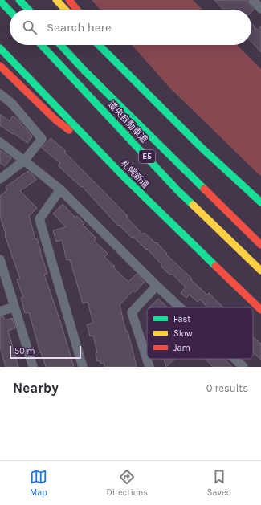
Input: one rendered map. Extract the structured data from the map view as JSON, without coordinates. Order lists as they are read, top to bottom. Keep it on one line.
{"streets":{"main road":["道央自動車道","E5","札幌新道"]},"legend":["Fast","Slow","Jam"],"scale_bar":"50 m","page":{"search":"Search here","scale":"50 m","heading":["Nearby","0 results"],"nav":["Map","Directions","Saved"]}}
